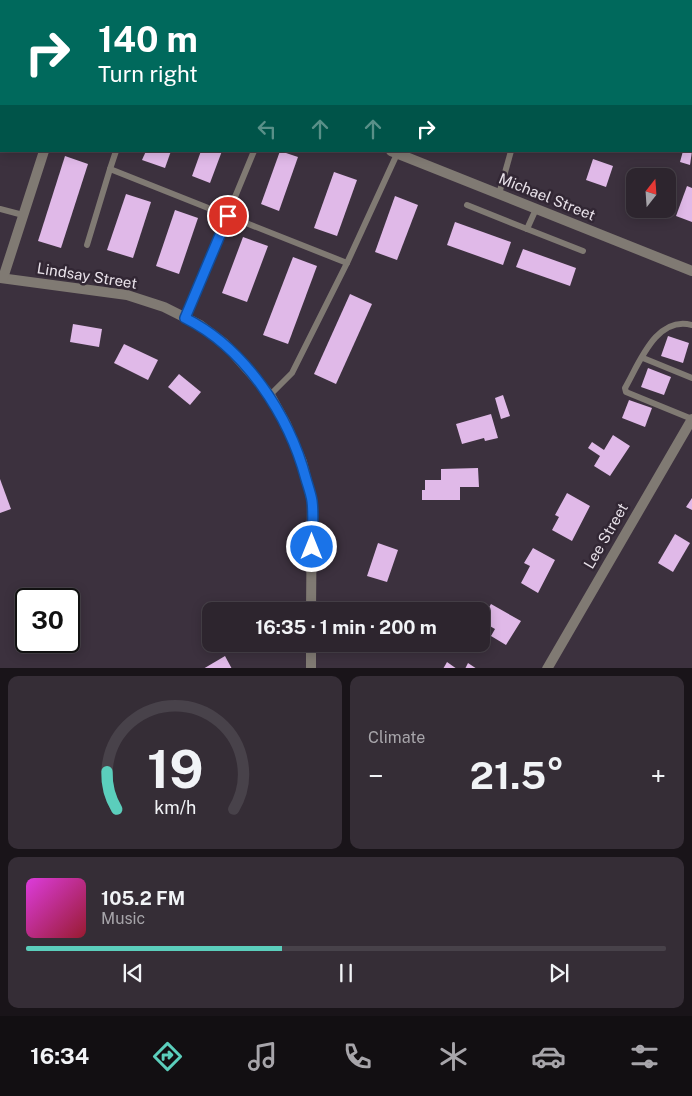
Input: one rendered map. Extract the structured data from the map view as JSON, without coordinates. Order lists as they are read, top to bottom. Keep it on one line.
{"streets":{"street":["Michael Street","Lindsay Street","Lee Street"]},"north":"top","page":{"turn":["140 m","Turn right"],"limit":"30","trip":"16:35 · 1 min · 200 m","tile":"Climate","heat":["−","21.5°","+"],"song":["105.2 FM","Music"],"tabs":"16:34","gauge":["19","km/h"]}}
